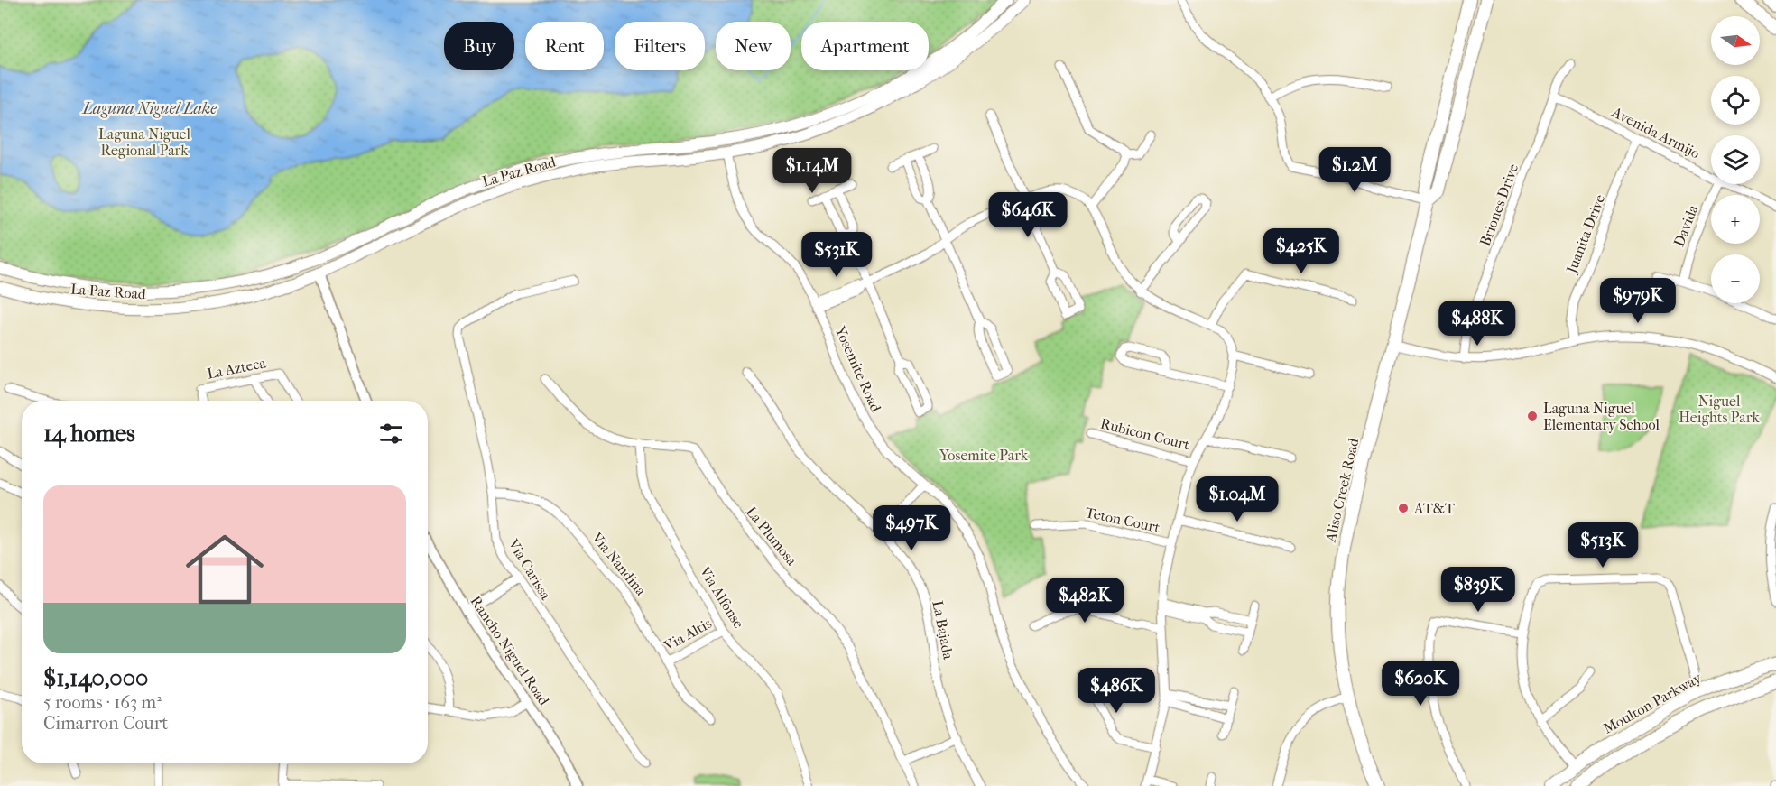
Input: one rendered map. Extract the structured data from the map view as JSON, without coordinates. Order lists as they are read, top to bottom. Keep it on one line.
{"streets":{"main road":["La Paz Road","Aliso Creek Road","Moulton Parkway"],"street":["Avenida Armijo","Briones Drive","Davida","Juanita Drive","La Azteca","Yosemite Road","Rubicon Court","Teton Court","La Plumosa","Via Nandina","Via Carissa","Via Alfonse","La Bajada","Via Altis","Rancho Niguel Road"]},"crossings":[["Avenida Armijo","Briones Drive"],["Avenida Armijo","Juanita Drive"],["La Paz Road","Yosemite Road"],["La Plumosa","Via Alfonse"],["Via Nandina","Via Carissa"],["Via Nandina","Via Altis"],["Via Alfonse","Via Altis"]],"water":["Laguna Niguel Lake"],"parks":["Laguna Niguel Regional Park","Niguel Heights Park","Yosemite Park"],"places":["Laguna Niguel Elementary School","AT&T"],"north":"right","page":{"map_buttons":["+","−"],"chip":["Buy","Rent","Filters","New","Apartment"],"price":["$1.2M","$1.14M","$646K","$425K","$531K","$979K","$488K","$1.04M","$497K","$513K","$839K","$482K","$620K","$486K"],"heading":"14 homes","list":[{"name":"$1,140,000","note":"5 rooms · 163 m² · Cimarron Court"}]}}
